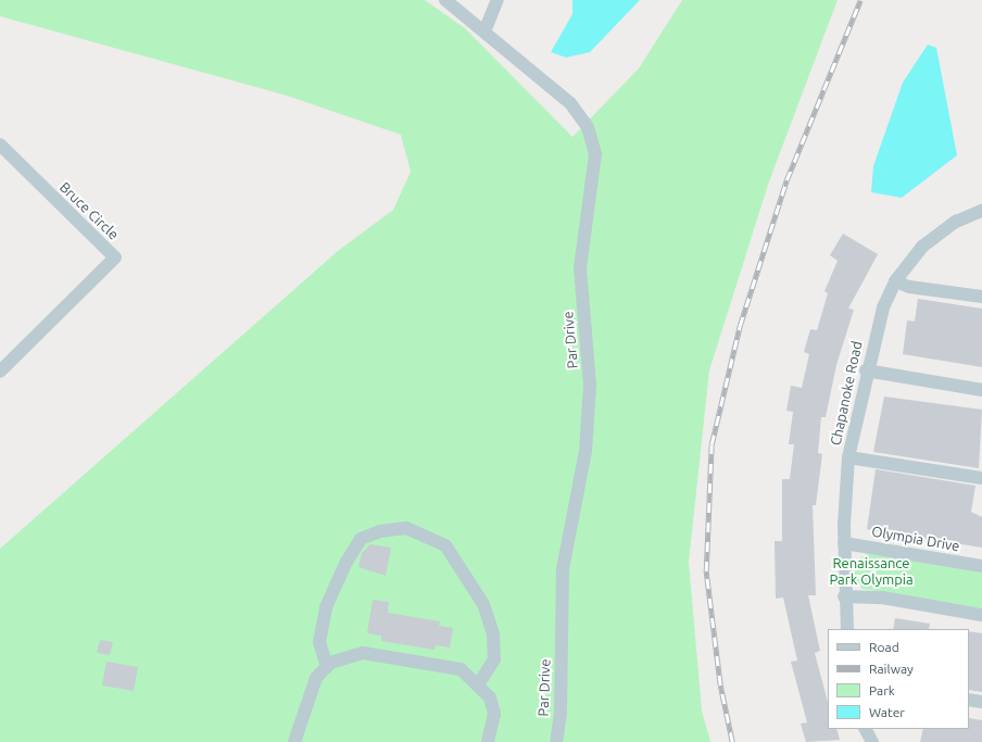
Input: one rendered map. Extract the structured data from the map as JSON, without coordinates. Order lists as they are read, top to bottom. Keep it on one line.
{"streets":{"street":["Bruce Circle","Par Drive","Chapanoke Road","Olympia Drive"]},"crossings":[["Chapanoke Road","Olympia Drive"]],"parks":["Renaissance Park Olympia"],"legend":["Road","Railway","Park","Water"]}
